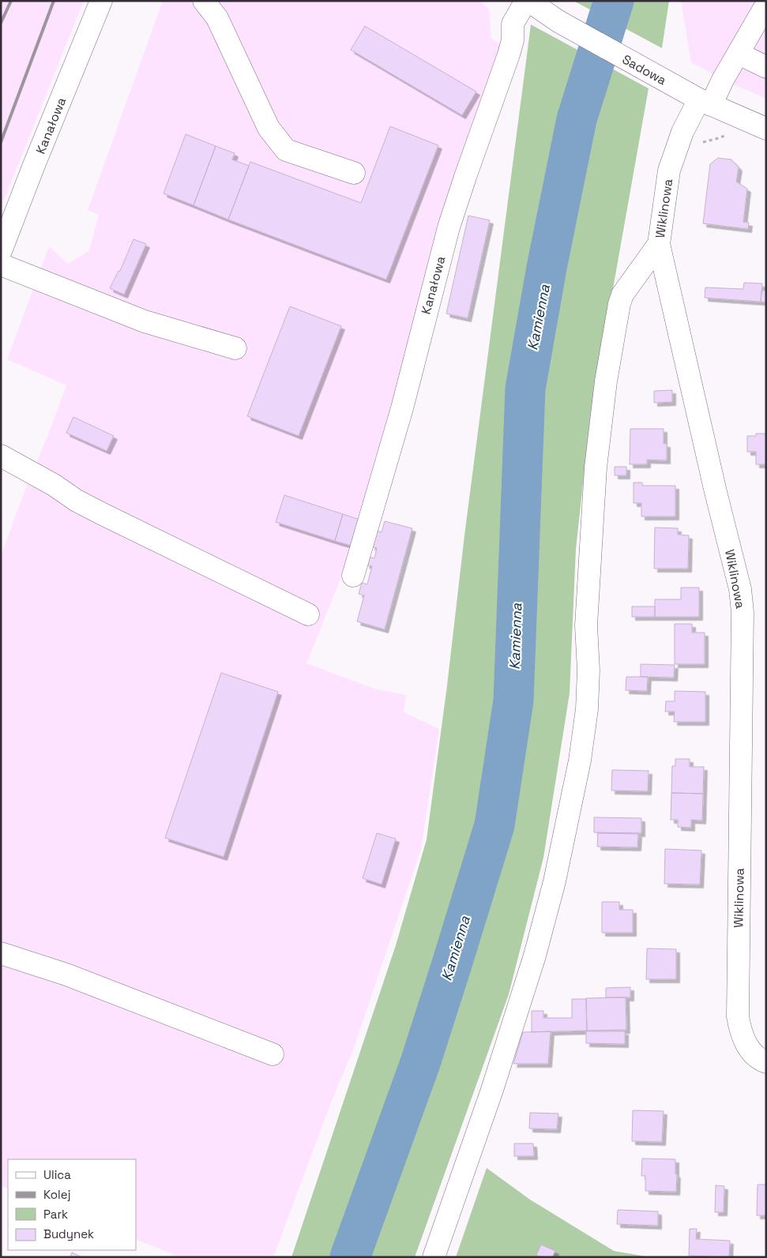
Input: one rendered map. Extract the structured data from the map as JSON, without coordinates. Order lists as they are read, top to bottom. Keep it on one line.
{"streets":{"street":["Sadowa","Kanałowa","Wiklinowa"]},"crossings":[["Sadowa","Kanałowa"],["Sadowa","Wiklinowa"]],"water":["Kamienna"],"legend":["Ulica","Kolej","Park","Budynek"]}
